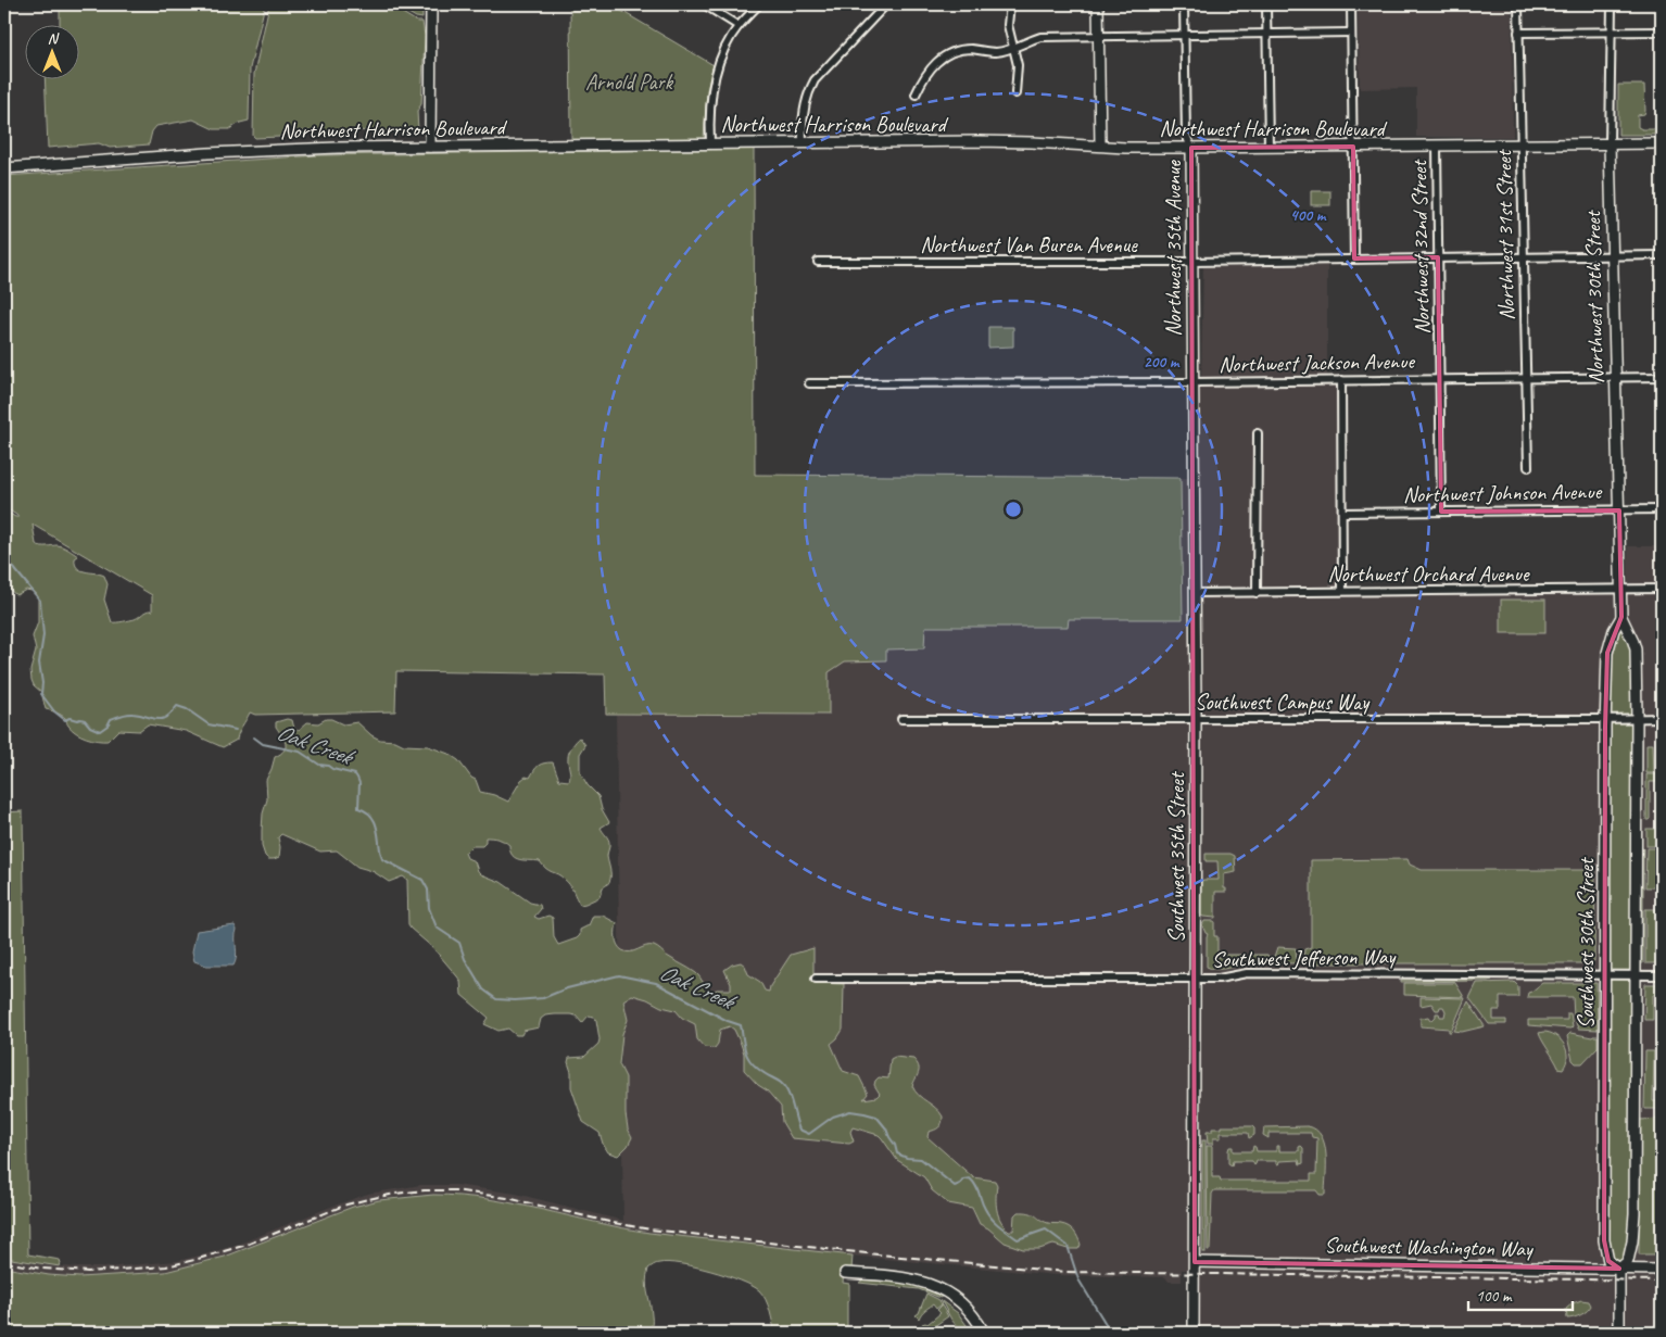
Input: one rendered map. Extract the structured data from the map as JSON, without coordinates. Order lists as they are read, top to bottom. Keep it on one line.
{"streets":{"main road":["Northwest Harrison Boulevard","Northwest 35th Avenue","Northwest 30th Street","Southwest 35th Street","Southwest 30th Street","Southwest Washington Way"],"street":["Northwest 31st Street","Northwest Van Buren Avenue","Northwest 32nd Street","Northwest Jackson Avenue","Northwest Johnson Avenue","Northwest Orchard Avenue","Southwest Campus Way","Southwest Jefferson Way"]},"crossings":[["Northwest Harrison Boulevard","Northwest 31st Street"],["Northwest Harrison Boulevard","Northwest 32nd Street"],["Northwest Harrison Boulevard","Northwest 35th Avenue"],["Northwest Harrison Boulevard","Northwest 30th Street"],["Northwest 31st Street","Northwest Van Buren Avenue"],["Northwest 31st Street","Northwest Jackson Avenue"],["Northwest Van Buren Avenue","Northwest 32nd Street"],["Northwest Van Buren Avenue","Northwest 35th Avenue"],["Northwest Van Buren Avenue","Northwest 30th Street"],["Northwest 32nd Street","Northwest Jackson Avenue"],["Northwest 32nd Street","Northwest Johnson Avenue"],["Northwest 35th Avenue","Northwest Jackson Avenue"],["Northwest 35th Avenue","Southwest 35th Street"],["Northwest 30th Street","Northwest Jackson Avenue"],["Northwest 30th Street","Northwest Johnson Avenue"],["Northwest 30th Street","Northwest Orchard Avenue"],["Northwest 30th Street","Southwest 30th Street"],["Northwest Jackson Avenue","Southwest 35th Street"],["Northwest Orchard Avenue","Southwest 35th Street"],["Northwest Orchard Avenue","Southwest 30th Street"],["Southwest Campus Way","Southwest 35th Street"],["Southwest Campus Way","Southwest 30th Street"],["Southwest 35th Street","Southwest Jefferson Way"],["Southwest 35th Street","Southwest Washington Way"],["Southwest 30th Street","Southwest Jefferson Way"],["Southwest 30th Street","Southwest Washington Way"]],"water":["Oak Creek"],"parks":["Arnold Park"],"scale_bar":"100 m","north":"top","rings":["400 m","200 m"]}
